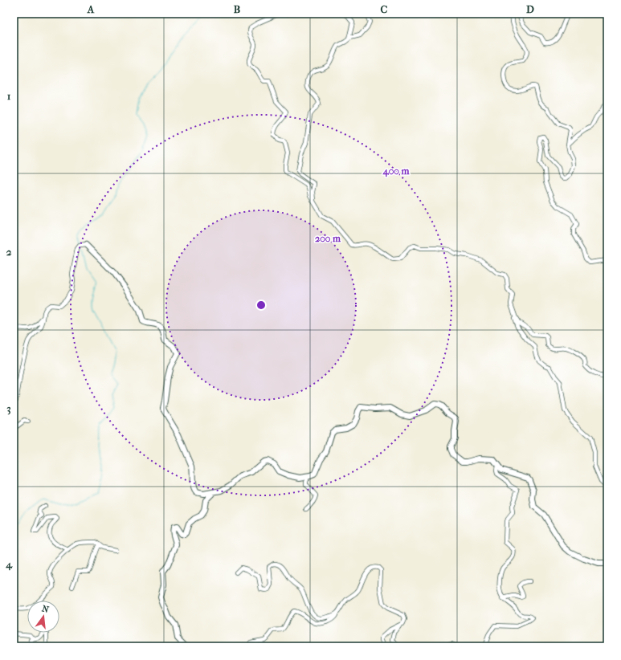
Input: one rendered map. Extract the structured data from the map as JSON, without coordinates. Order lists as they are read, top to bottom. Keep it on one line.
{"north":"top","grid":{"columns":["A","B","C","D"],"rows":["1","2","3","4"]},"rings":["400 m","200 m"]}
